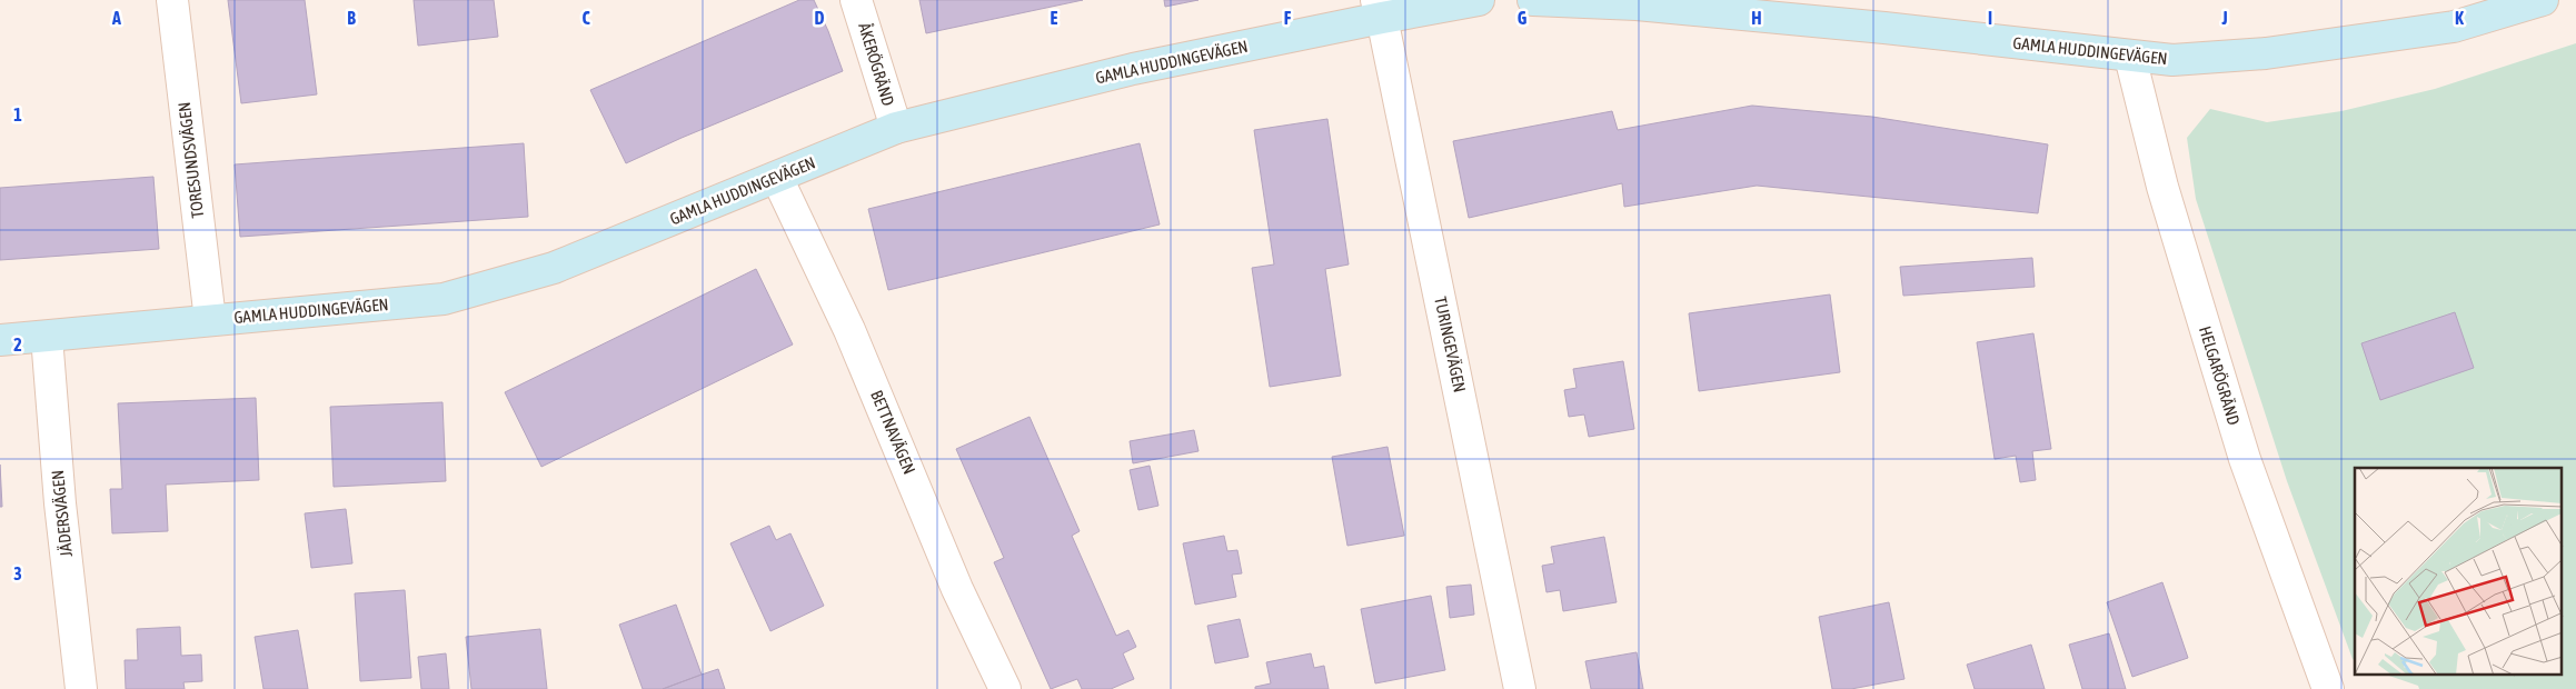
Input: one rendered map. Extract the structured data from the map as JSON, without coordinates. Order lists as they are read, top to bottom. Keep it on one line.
{"streets":{"street":["GAMLA HUDDINGEVÄGEN","ÅKERÖGRÄND","TORESUNDSVÄGEN","TURINGEVÄGEN","HELGARÖGRÄND","BETTNAVÄGEN","JÄDERSVÄGEN"]},"crossings":[["GAMLA HUDDINGEVÄGEN","ÅKERÖGRÄND"],["GAMLA HUDDINGEVÄGEN","TORESUNDSVÄGEN"],["GAMLA HUDDINGEVÄGEN","TURINGEVÄGEN"],["GAMLA HUDDINGEVÄGEN","HELGARÖGRÄND"],["GAMLA HUDDINGEVÄGEN","BETTNAVÄGEN"],["GAMLA HUDDINGEVÄGEN","JÄDERSVÄGEN"]],"grid":{"columns":["A","B","C","D","E","F","G","H","I","J","K"],"rows":["1","2","3"]}}
